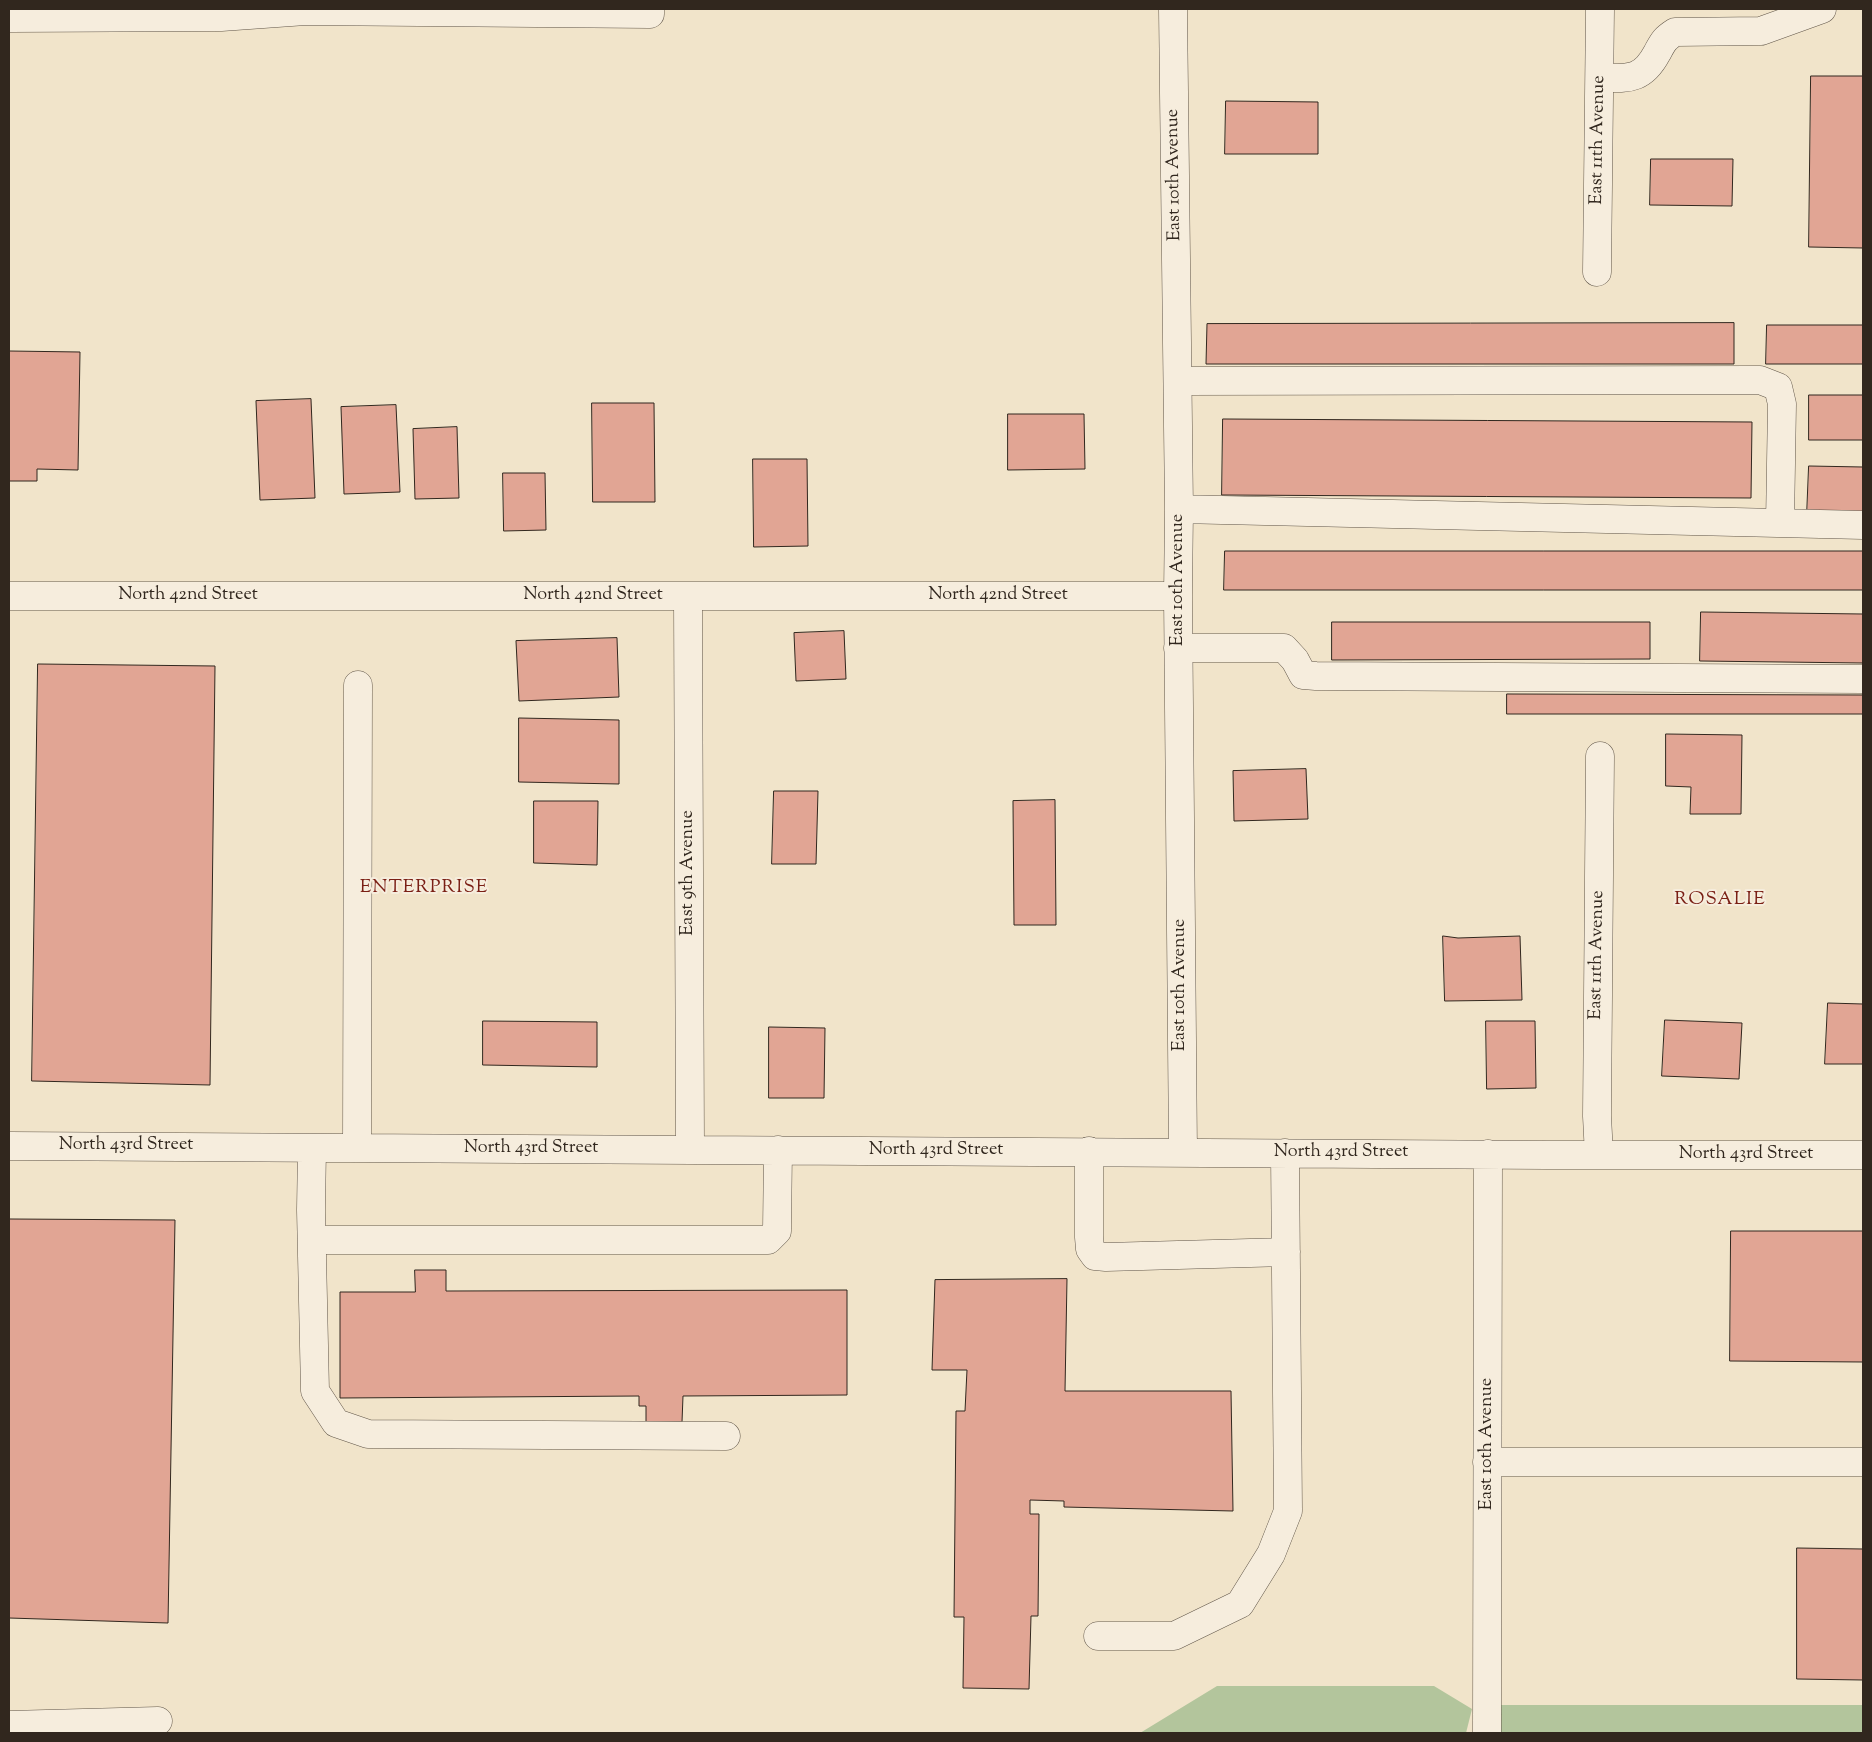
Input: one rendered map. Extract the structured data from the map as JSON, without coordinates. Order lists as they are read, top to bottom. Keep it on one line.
{"streets":{"street":["East 11th Avenue","East 10th Avenue","North 42nd Street","East 9th Avenue","North 43rd Street"]},"crossings":[["East 11th Avenue","North 43rd Street"],["East 10th Avenue","North 42nd Street"],["East 10th Avenue","North 43rd Street"],["North 42nd Street","East 9th Avenue"],["East 9th Avenue","North 43rd Street"]],"districts":["ENTERPRISE","ROSALIE"]}
